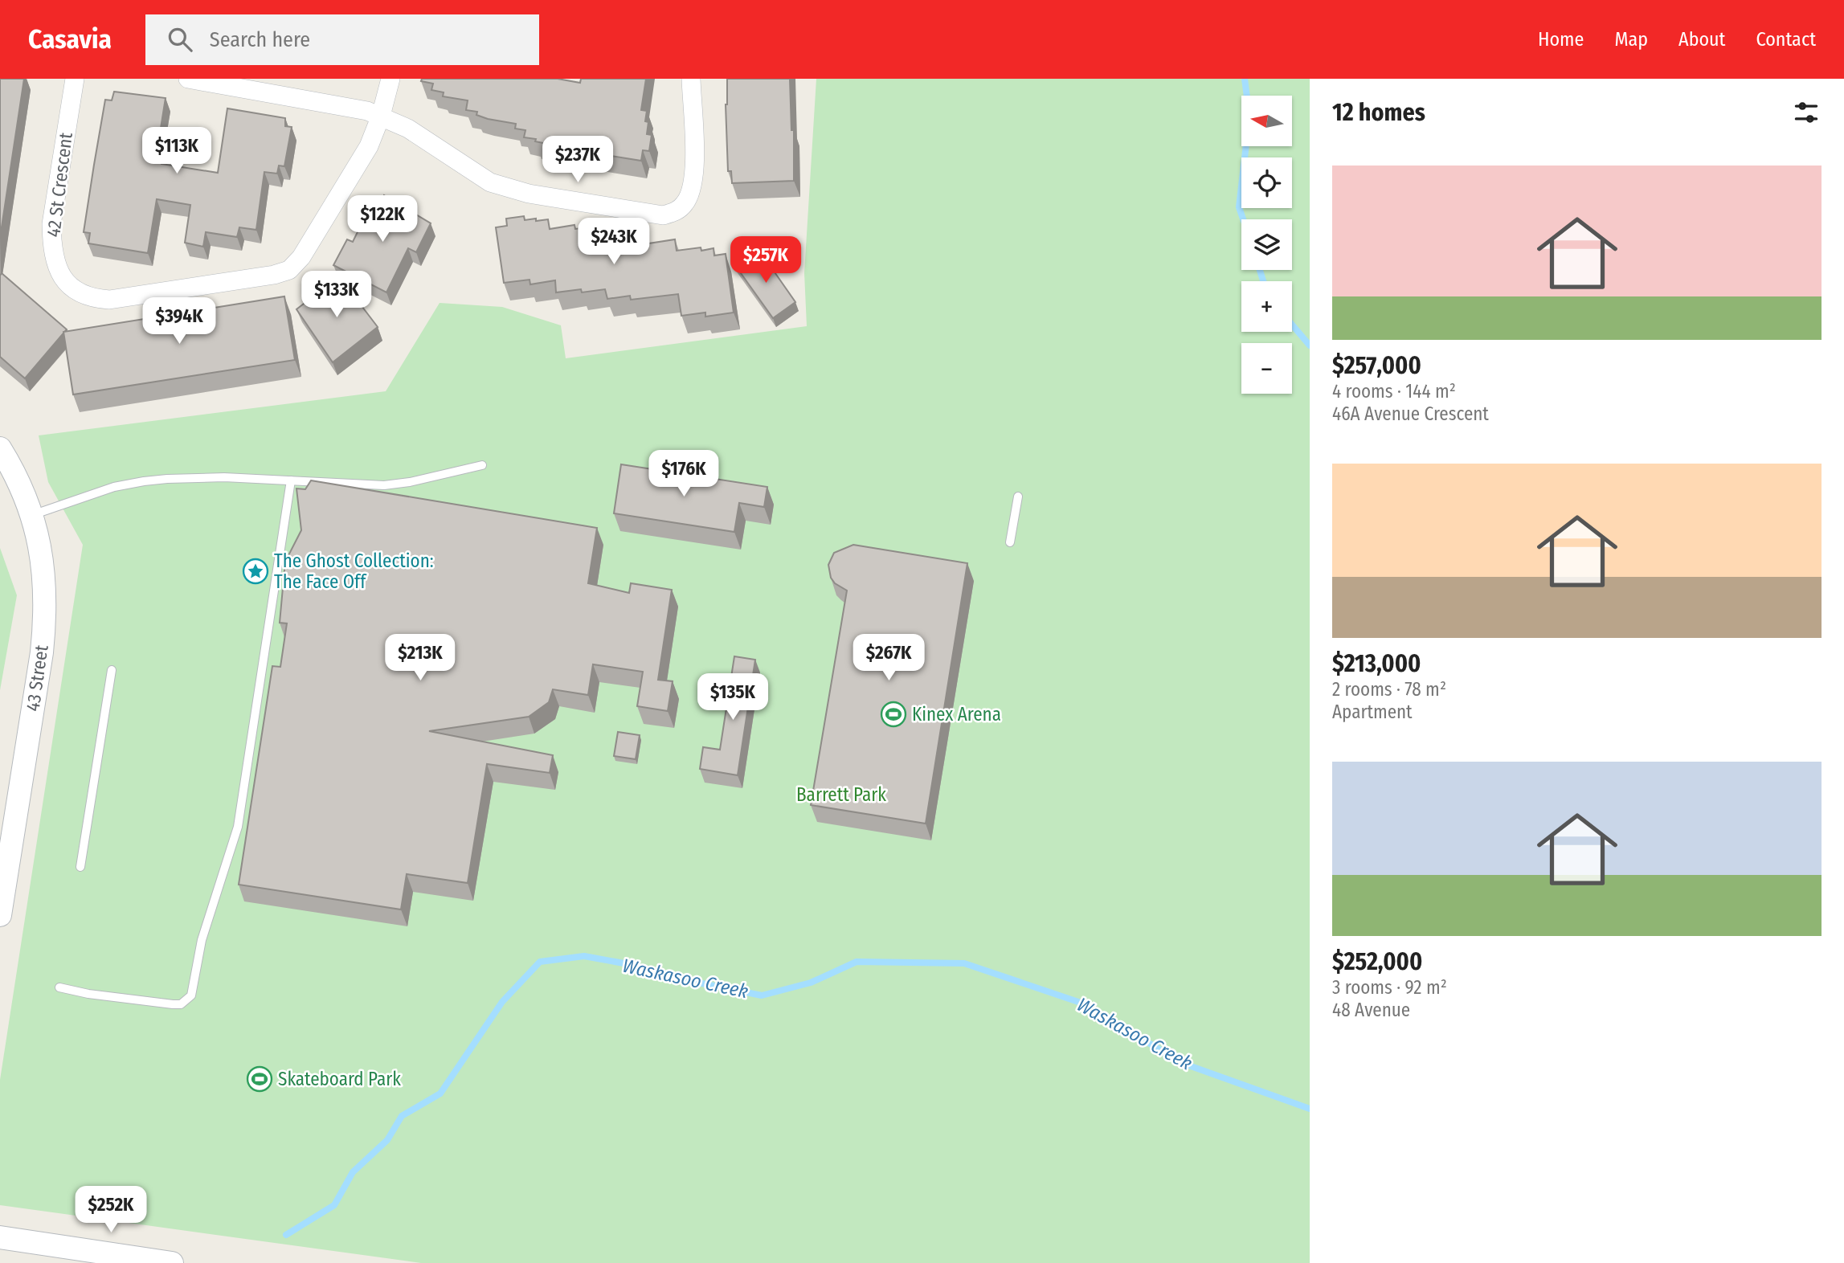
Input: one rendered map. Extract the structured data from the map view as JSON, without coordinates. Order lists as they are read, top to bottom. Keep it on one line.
{"streets":{"street":["42 St Crescent","43 Street"]},"water":["Waskasoo Creek"],"parks":["Barrett Park"],"places":{"place":["The Ghost Collection: The Face Off"],"sports":["Kinex Arena","Skateboard Park"]},"north":"left","page":{"header":"Casavia","search":"Search here","nav":["Home","Map","About","Contact"],"heading":"12 homes","map_buttons":["+","−"],"price":["$113K","$237K","$122K","$243K","$257K","$133K","$394K","$176K","$213K","$267K","$135K","$252K"],"list":[{"name":"$257,000","note":"4 rooms · 144 m² · 46A Avenue Crescent"},{"name":"$213,000","note":"2 rooms · 78 m² · Apartment"},{"name":"$252,000","note":"3 rooms · 92 m² · 48 Avenue"}]}}
